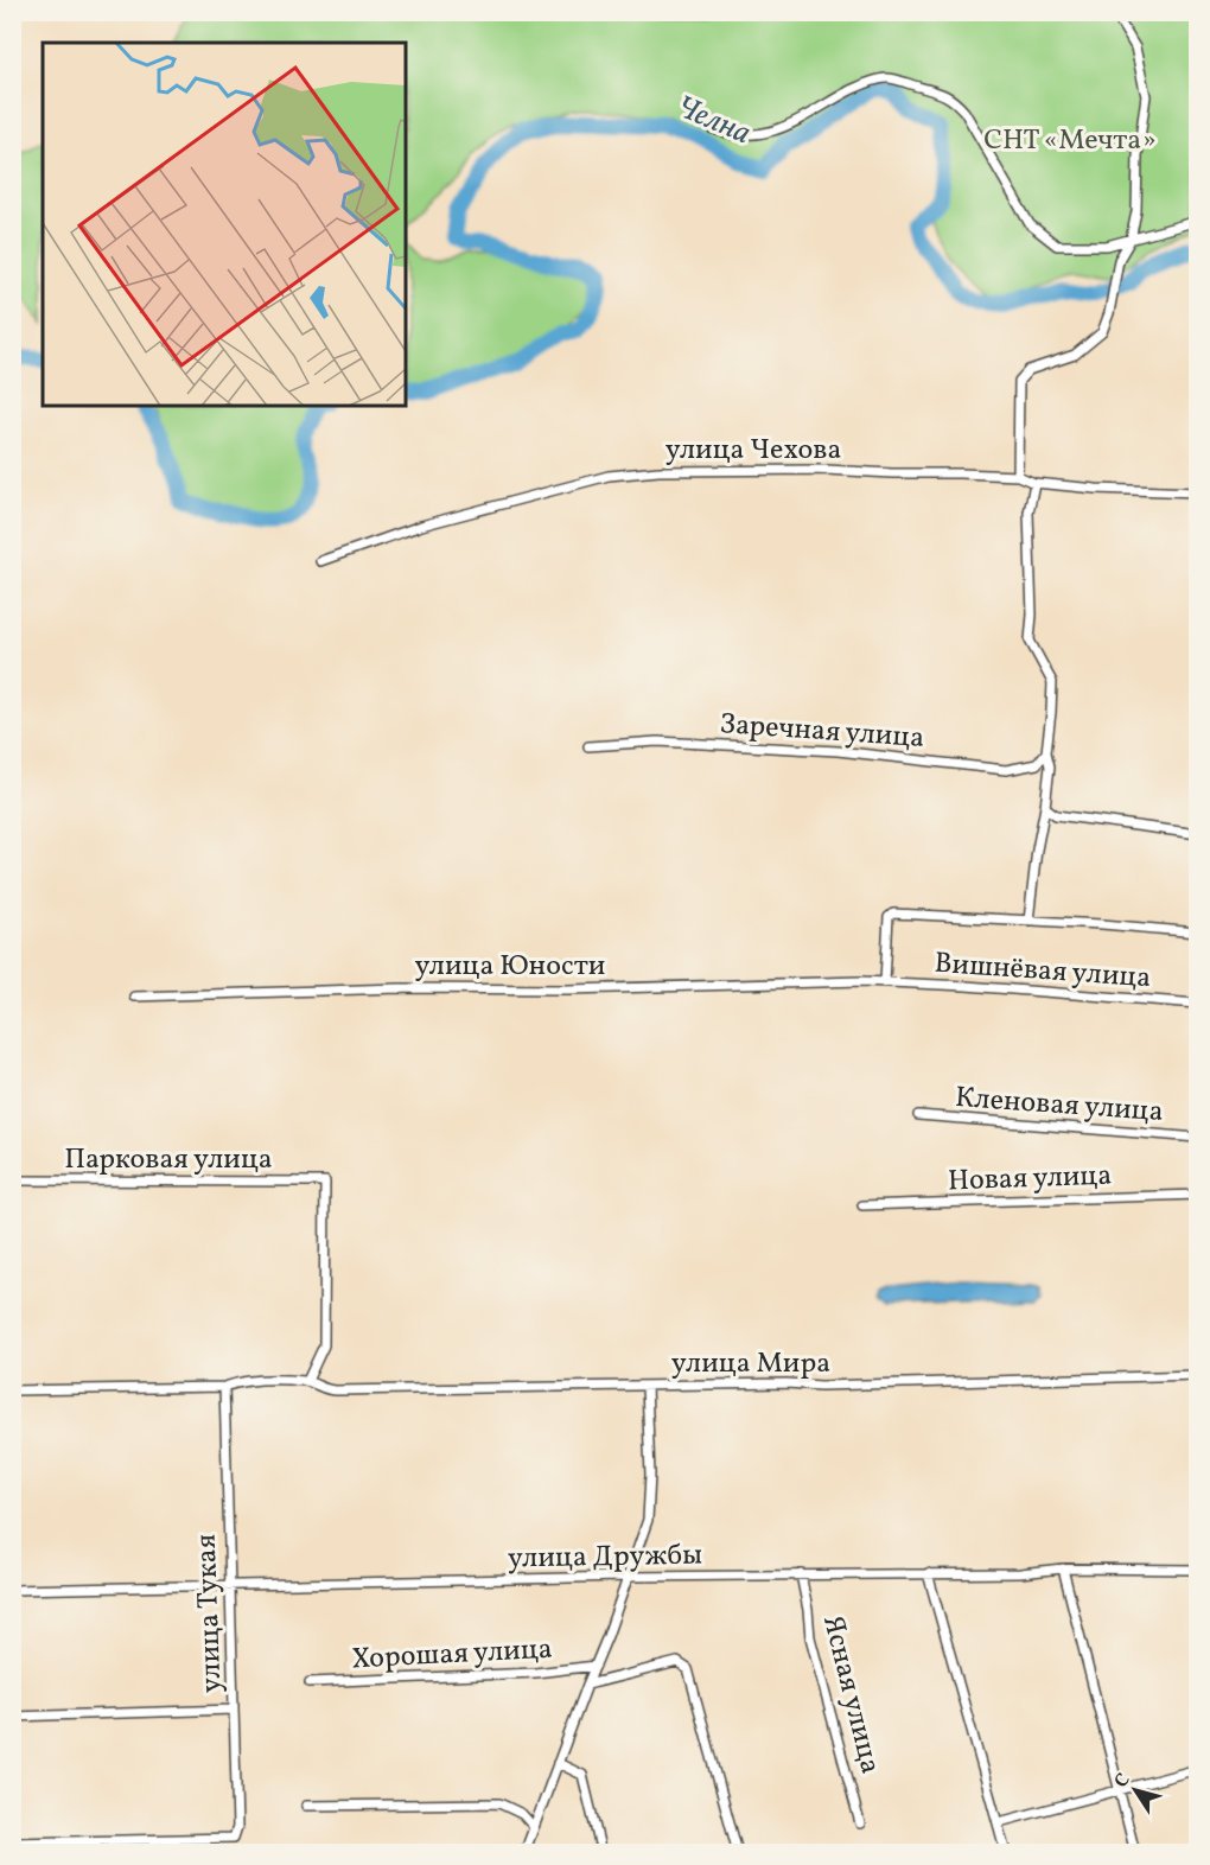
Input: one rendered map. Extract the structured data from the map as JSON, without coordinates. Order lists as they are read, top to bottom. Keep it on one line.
{"streets":{"street":["улица Чехова","Заречная улица","улица Юности","Вишнёвая улица","Кленовая улица","Парковая улица","Новая улица","улица Мира","улица Дружбы","улица Тукая","Хорошая улица","Ясная улица"]},"crossings":[["улица Юности","Вишнёвая улица"],["Парковая улица","улица Мира"],["улица Мира","улица Тукая"],["улица Дружбы","улица Тукая"],["улица Дружбы","Ясная улица"]],"water":["Челна"],"parks":["СНТ «Мечта»"],"north":"top left"}
